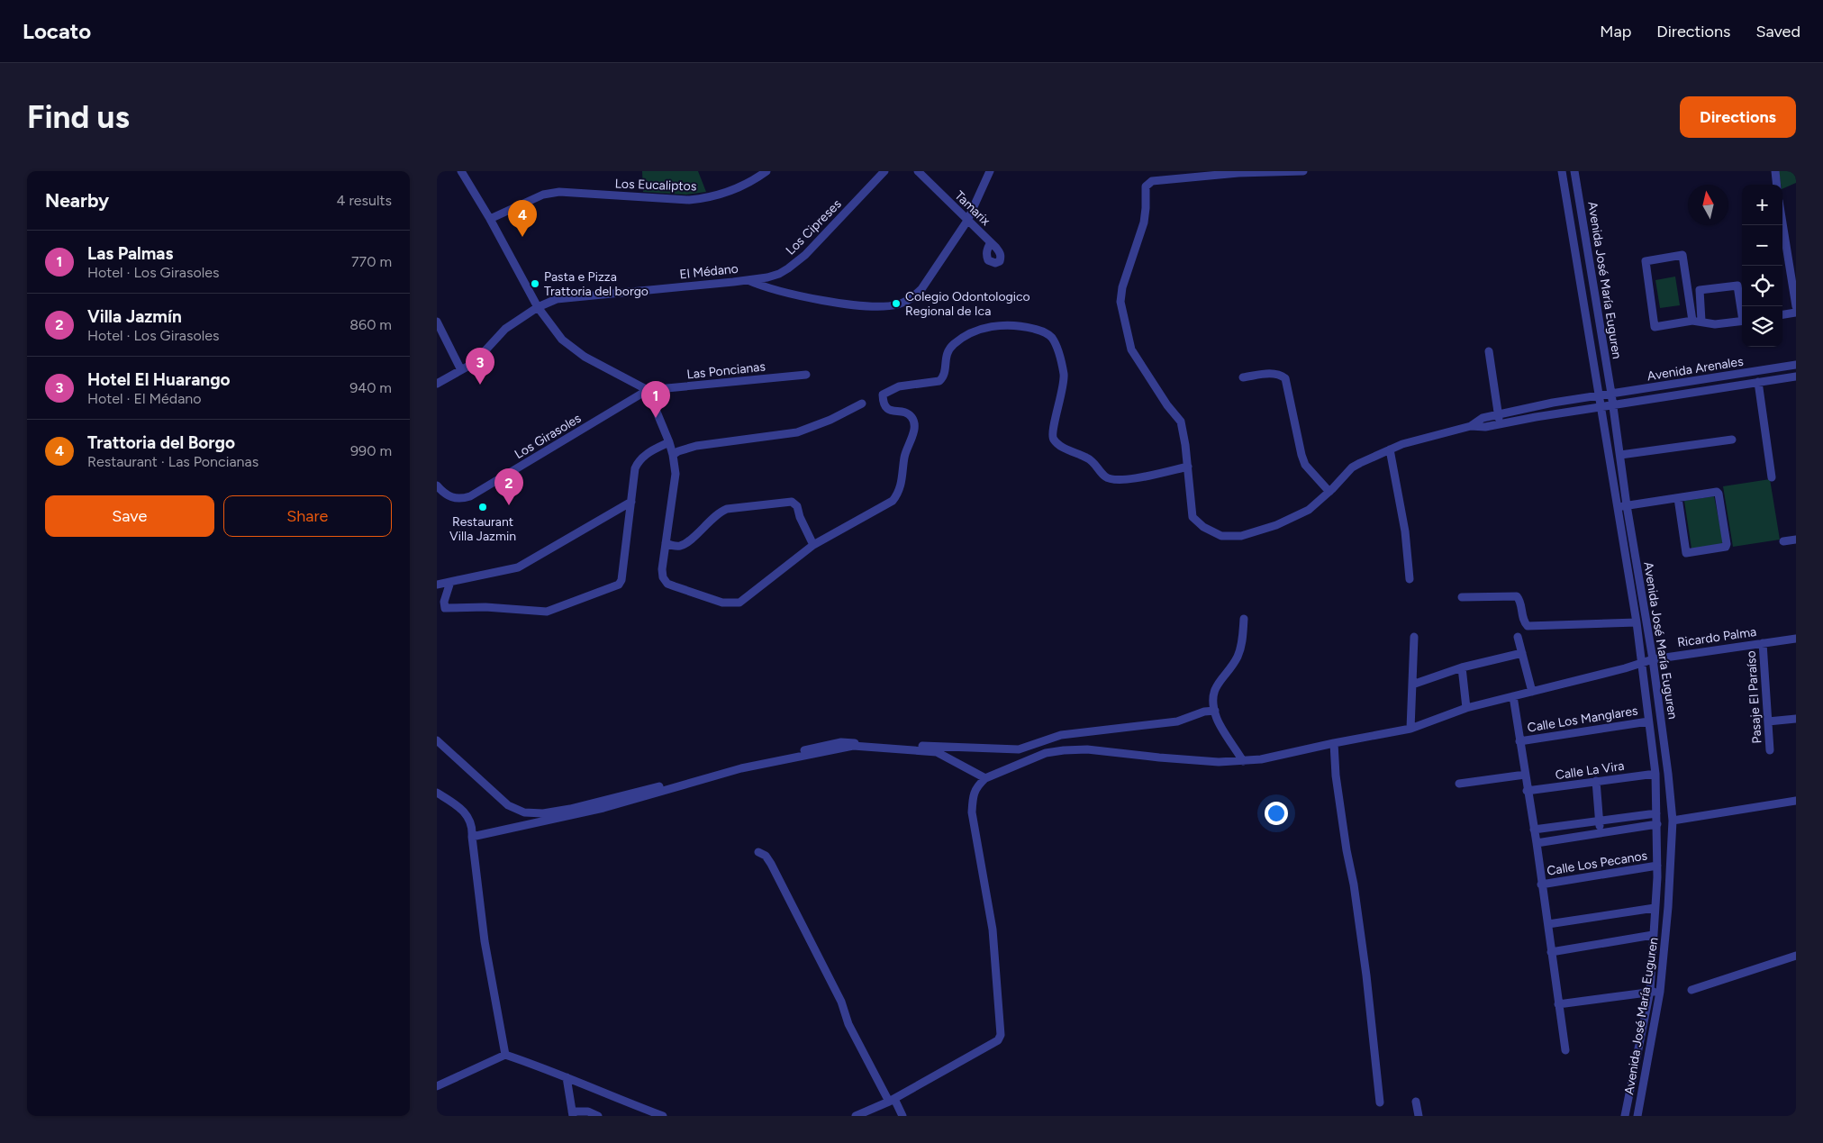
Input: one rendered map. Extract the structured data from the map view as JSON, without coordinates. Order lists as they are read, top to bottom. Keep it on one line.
{"streets":{"street":["Los Eucaliptos","Tamarix","Los Cipreses","El Médano","Avenida José María Euguren","Avenida Arenales","Las Poncianas","Los Girasoles","Ricardo Palma","Pasaje El Paraíso","Calle Los Manglares","Calle La Vira","Calle Los Pecanos"]},"crossings":[["Tamarix","El Médano"],["Los Cipreses","El Médano"],["Avenida José María Euguren","Avenida Arenales"],["Avenida José María Euguren","Ricardo Palma"],["Avenida José María Euguren","Calle Los Manglares"],["Avenida José María Euguren","Calle La Vira"],["Avenida José María Euguren","Calle Los Pecanos"],["Las Poncianas","Los Girasoles"],["Ricardo Palma","Pasaje El Paraíso"]],"places":["Pasta e Pizza Trattoria del borgo","Colegio Odontologico Regional de Ica","Restaurant Villa Jazmin"],"north":"top","page":{"header":"Locato","nav":["Map","Directions","Saved"],"buttons":["Directions",["Save","Share"]],"title":"Find us","heading":["Nearby","4 results"],"map_buttons":["+","−"],"pins":["4","3","1","2"],"list":[{"mark":"1","name":"Las Palmas","note":"Hotel · Los Girasoles","value":"770 m"},{"mark":"2","name":"Villa Jazmín","note":"Hotel · Los Girasoles","value":"860 m"},{"mark":"3","name":"Hotel El Huarango","note":"Hotel · El Médano","value":"940 m"},{"mark":"4","name":"Trattoria del Borgo","note":"Restaurant · Las Poncianas","value":"990 m"}]}}
